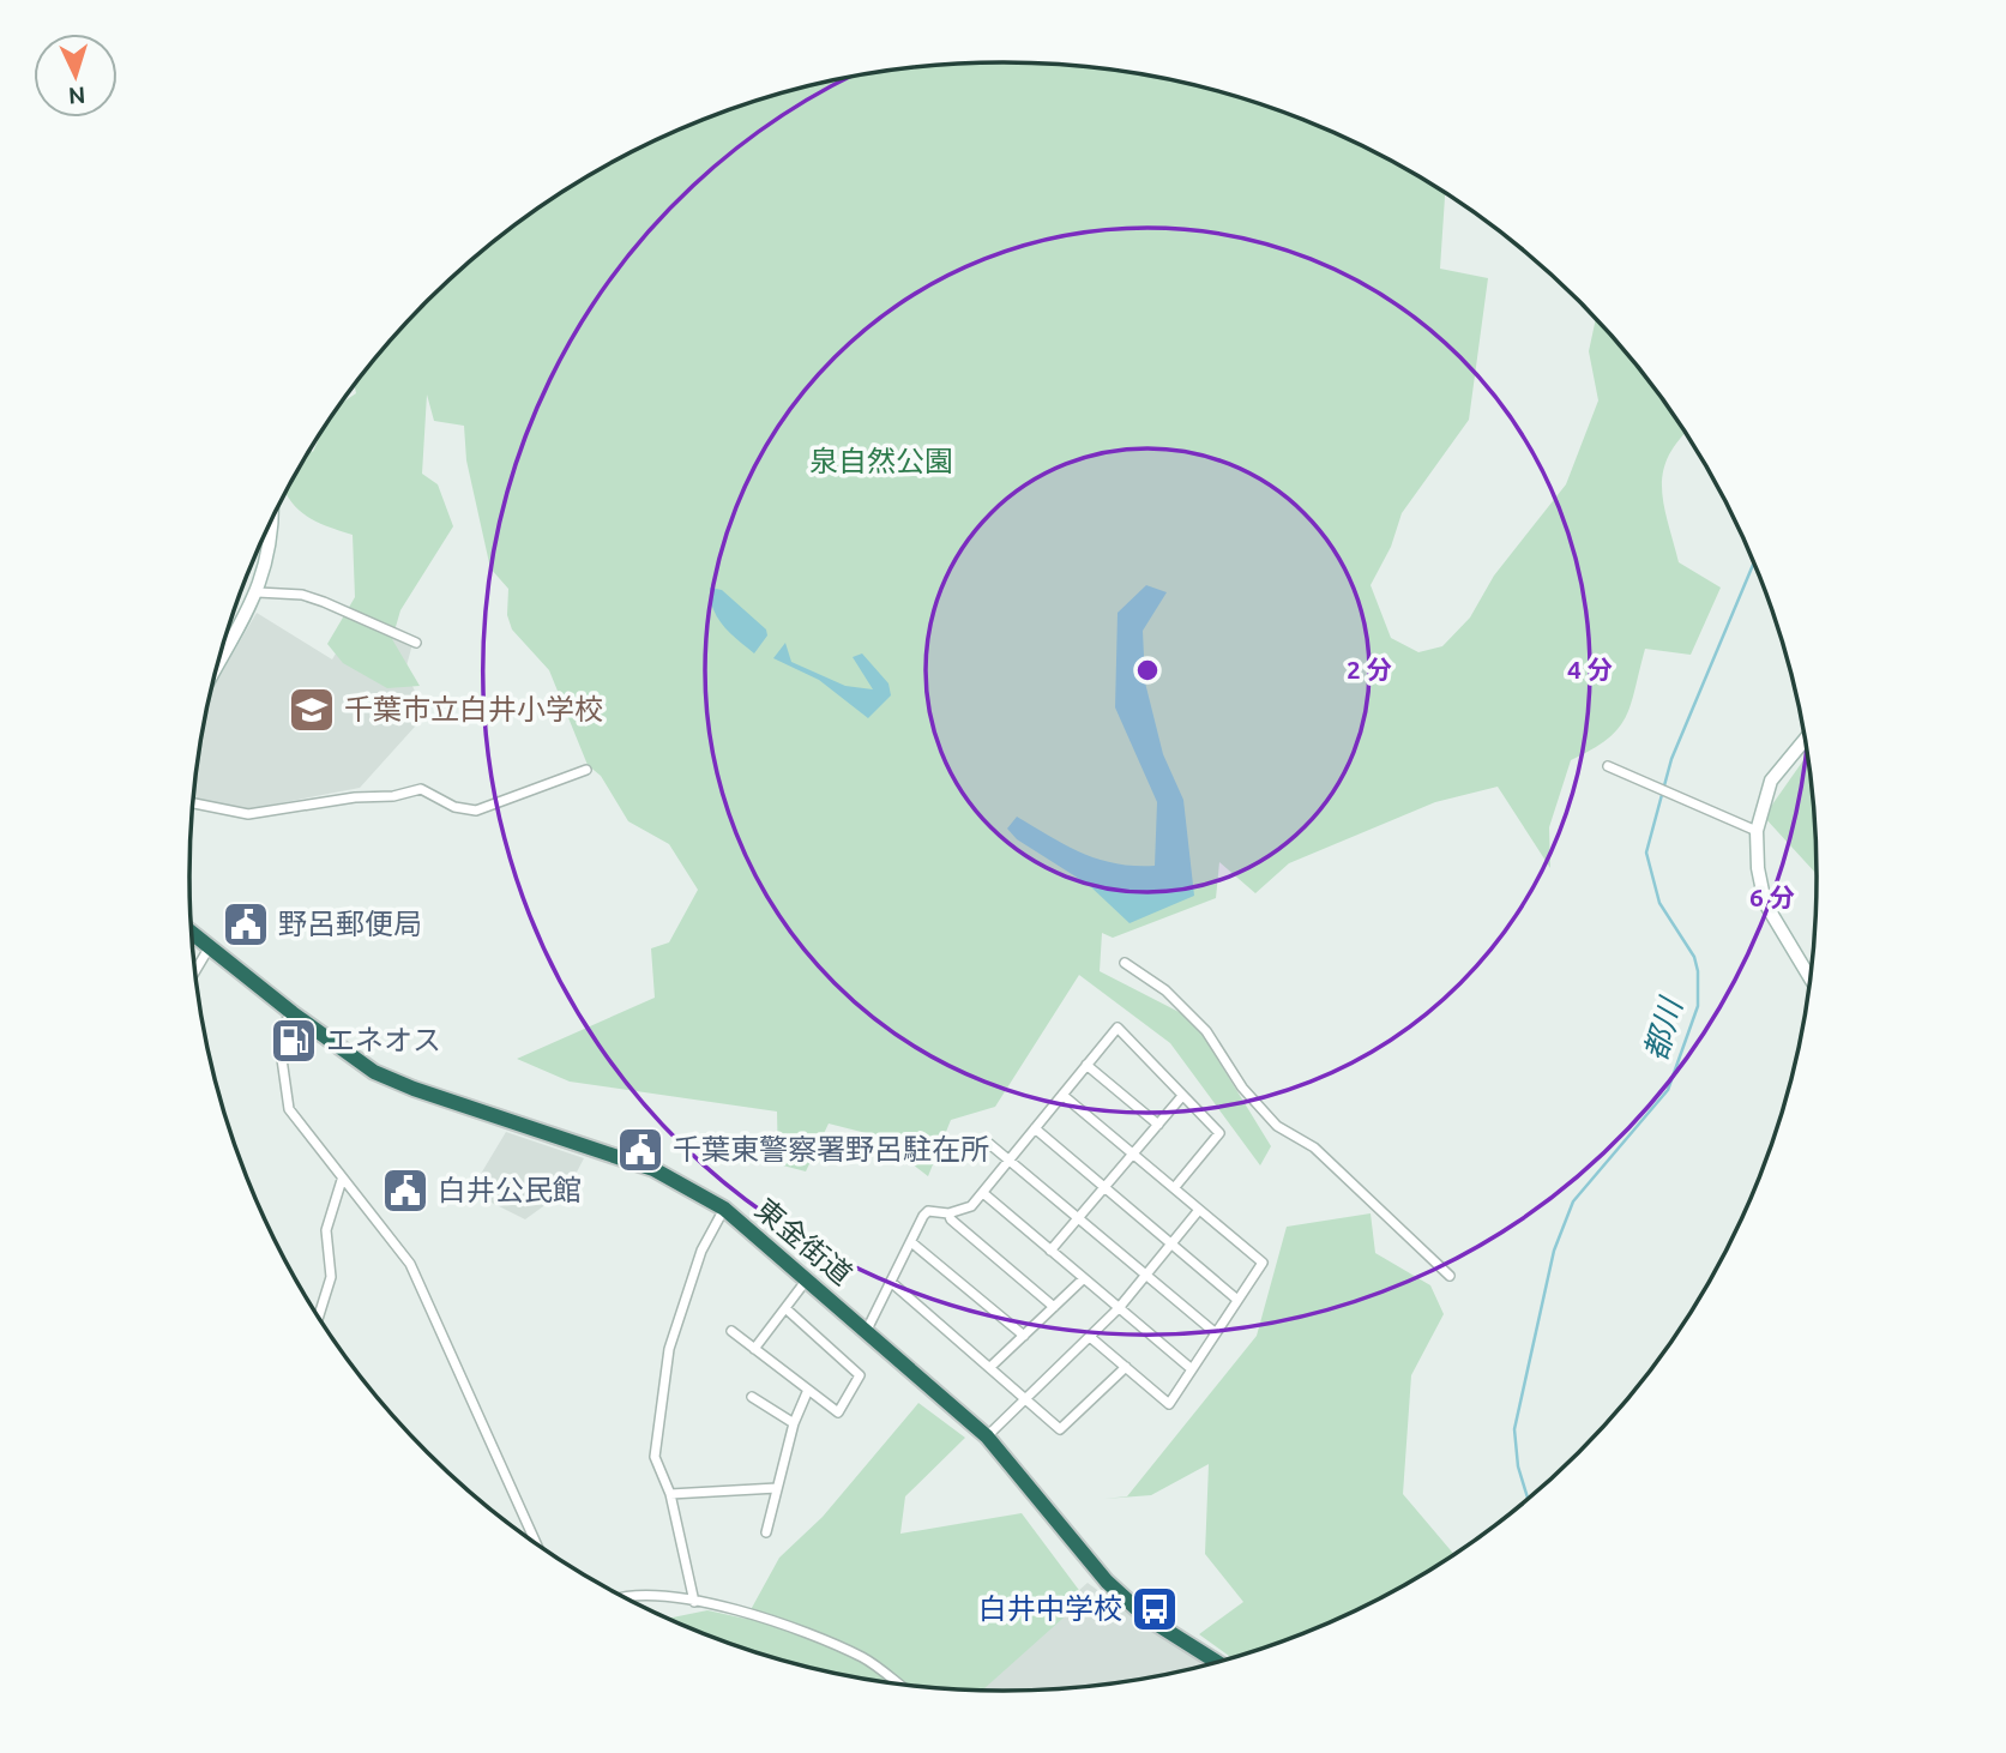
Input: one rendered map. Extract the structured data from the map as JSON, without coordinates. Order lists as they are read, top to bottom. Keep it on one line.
{"streets":{"highway":["東金街道"]},"water":["都川"],"parks":["泉自然公園"],"places":{"school or university":["千葉市立白井小学校"],"public building":["野呂郵便局","千葉東警察署野呂駐在所","白井公民館"],"fuel station":["エネオス"],"bus stop":["白井中学校"]},"north":"bottom","rings":["2 分","4 分","6 分"]}
